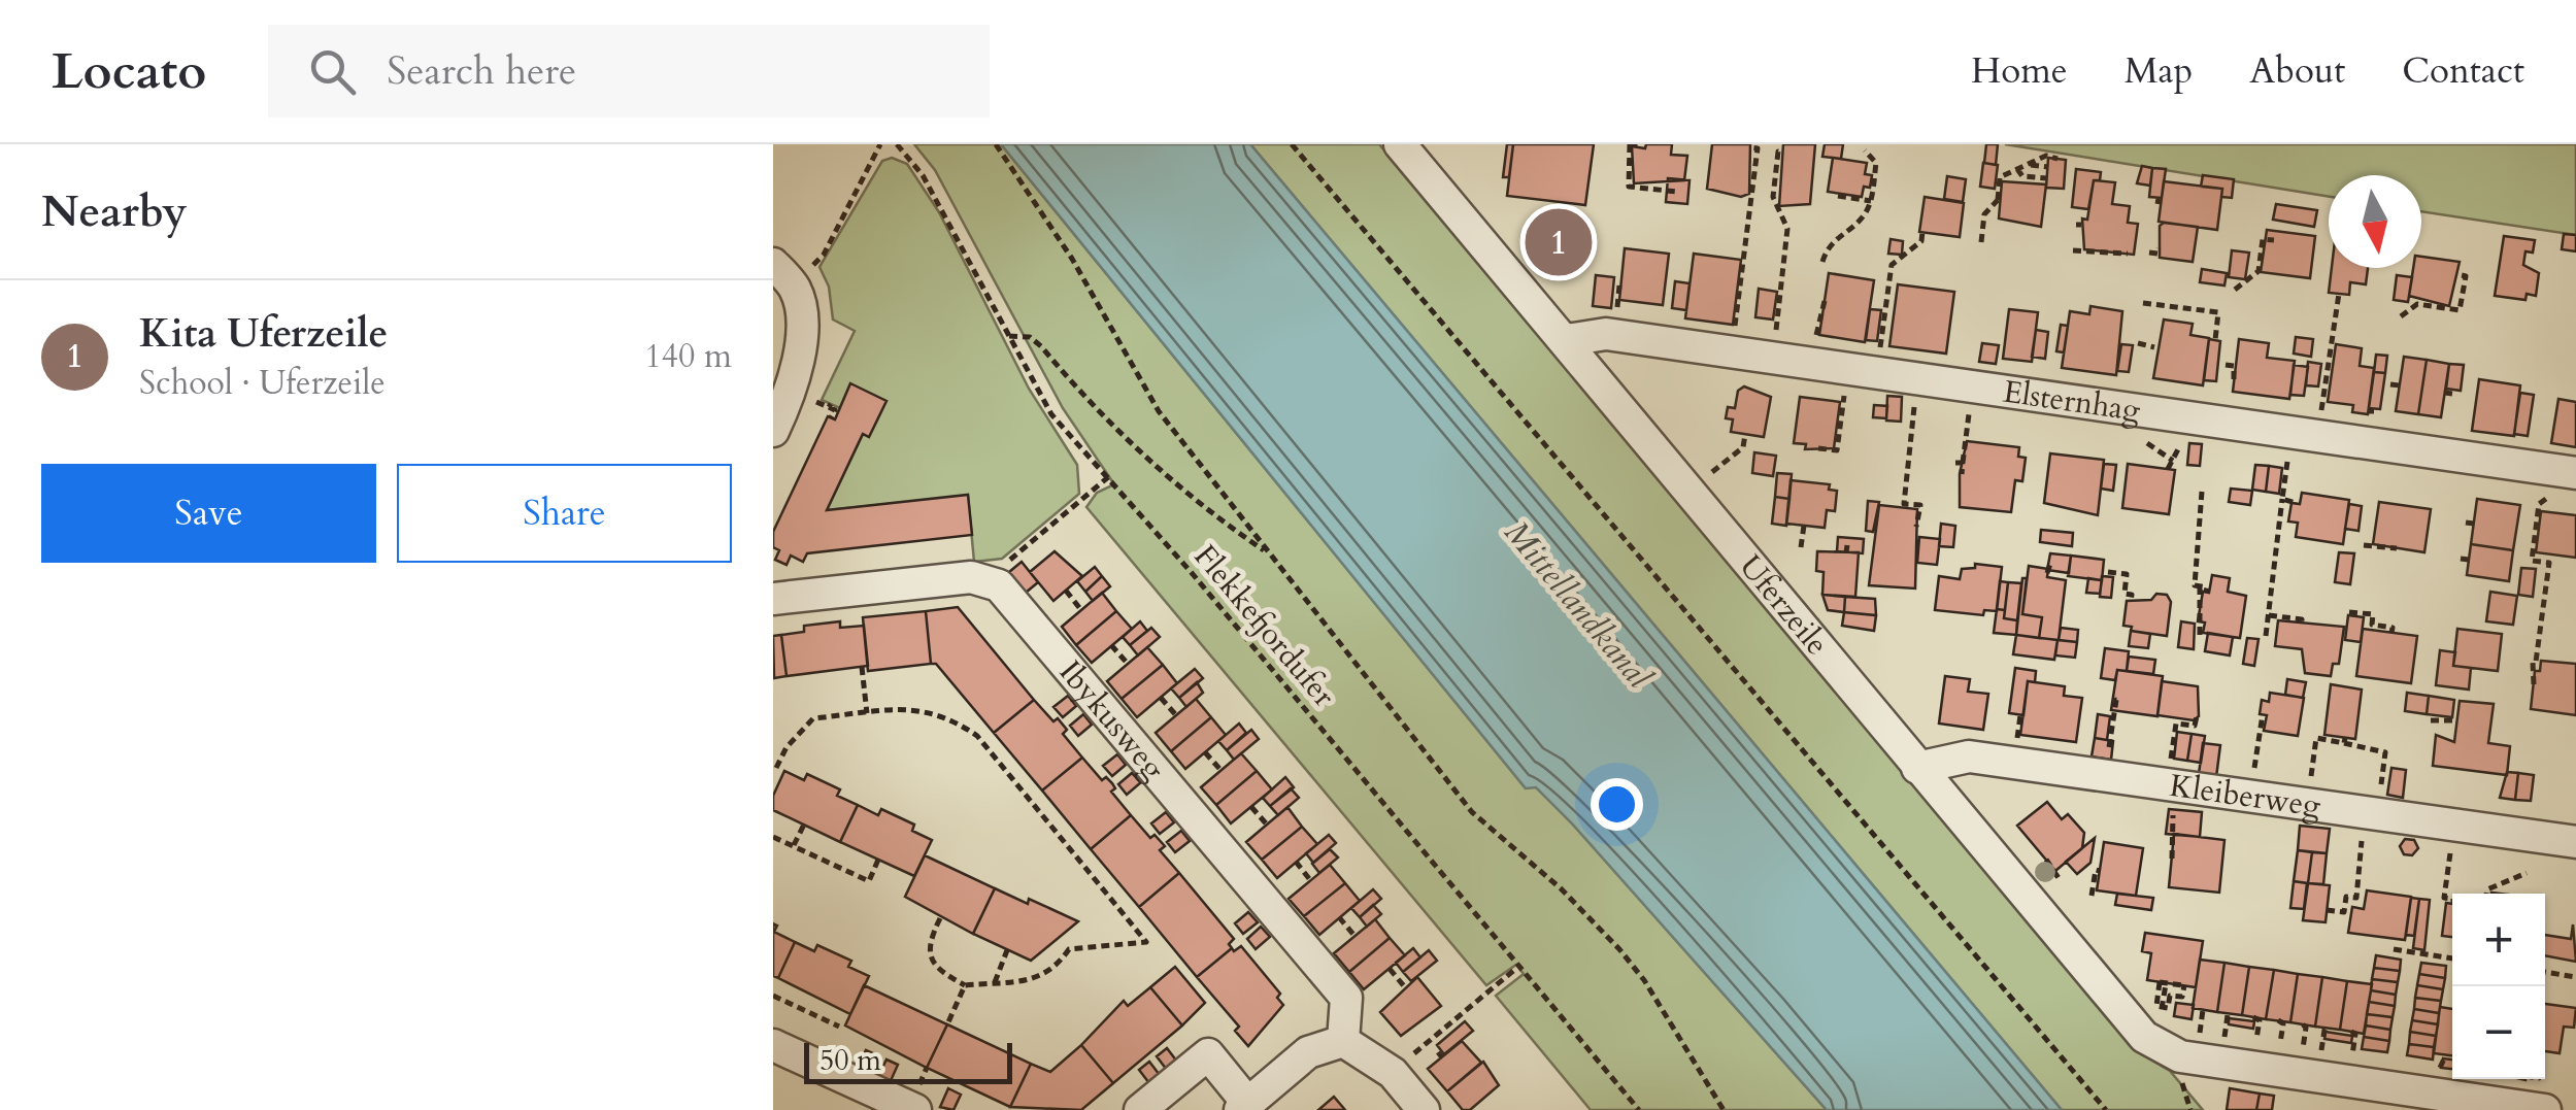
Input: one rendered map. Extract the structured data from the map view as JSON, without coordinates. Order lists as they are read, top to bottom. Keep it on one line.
{"streets":{"street":["Elsternhag","Uferzeile","Ibykusweg","Kleiberweg"],"path":["Flekkefjordufer"]},"crossings":[["Elsternhag","Uferzeile"],["Uferzeile","Kleiberweg"]],"water":["Mittellandkanal"],"scale_bar":"50 m","north":"bottom","page":{"header":"Locato","search":"Search here","nav":["Home","Map","About","Contact"],"heading":"Nearby","pins":"1","list":[{"mark":"1","name":"Kita Uferzeile","note":"School · Uferzeile","value":"140 m"}],"buttons":["Save","Share"],"map_buttons":["+","−"],"scale":"50 m"}}
